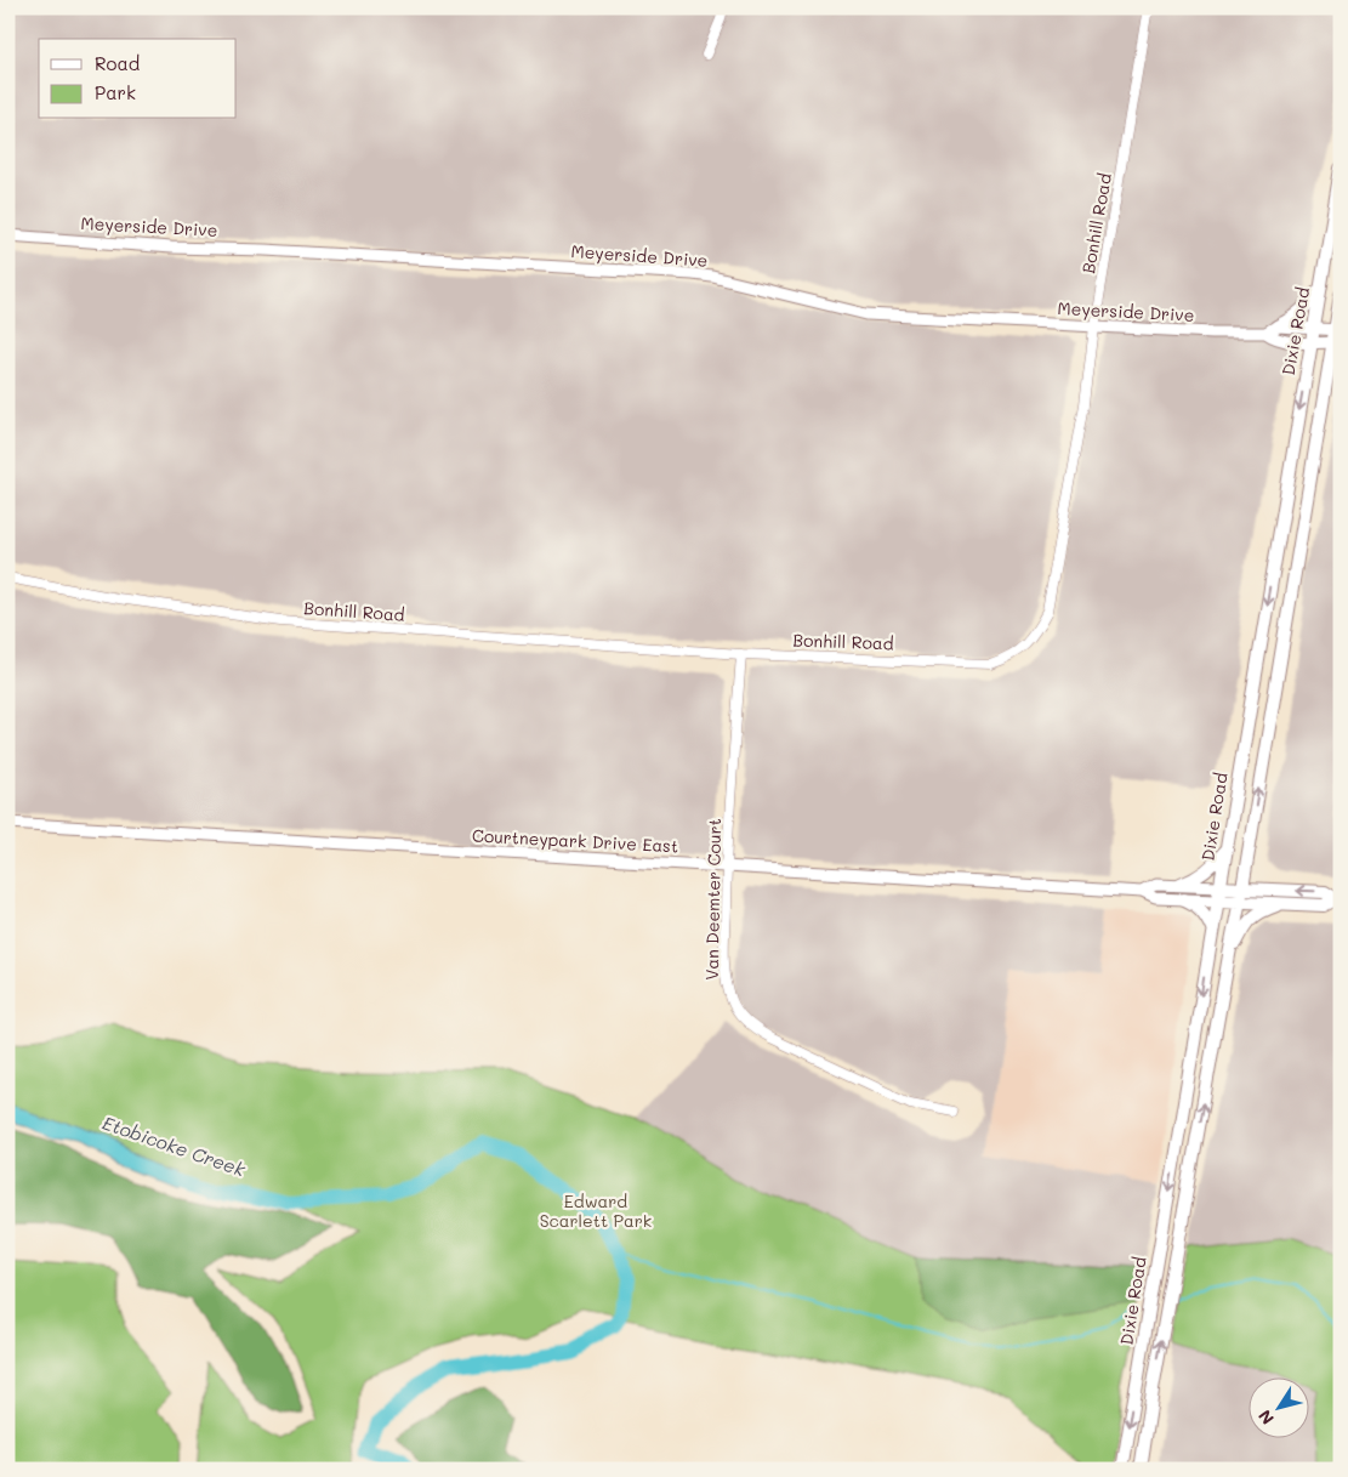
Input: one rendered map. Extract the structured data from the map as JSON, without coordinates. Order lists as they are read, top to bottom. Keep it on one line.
{"streets":{"main road":["Dixie Road","Courtneypark Drive East"],"street":["Bonhill Road","Meyerside Drive","Van Deemter Court"]},"crossings":[["Bonhill Road","Meyerside Drive"],["Bonhill Road","Van Deemter Court"],["Meyerside Drive","Dixie Road"],["Dixie Road","Courtneypark Drive East"],["Courtneypark Drive East","Van Deemter Court"]],"water":["Etobicoke Creek"],"parks":["Edward Scarlett Park"],"legend":["Road","Park"],"north":"bottom left"}
